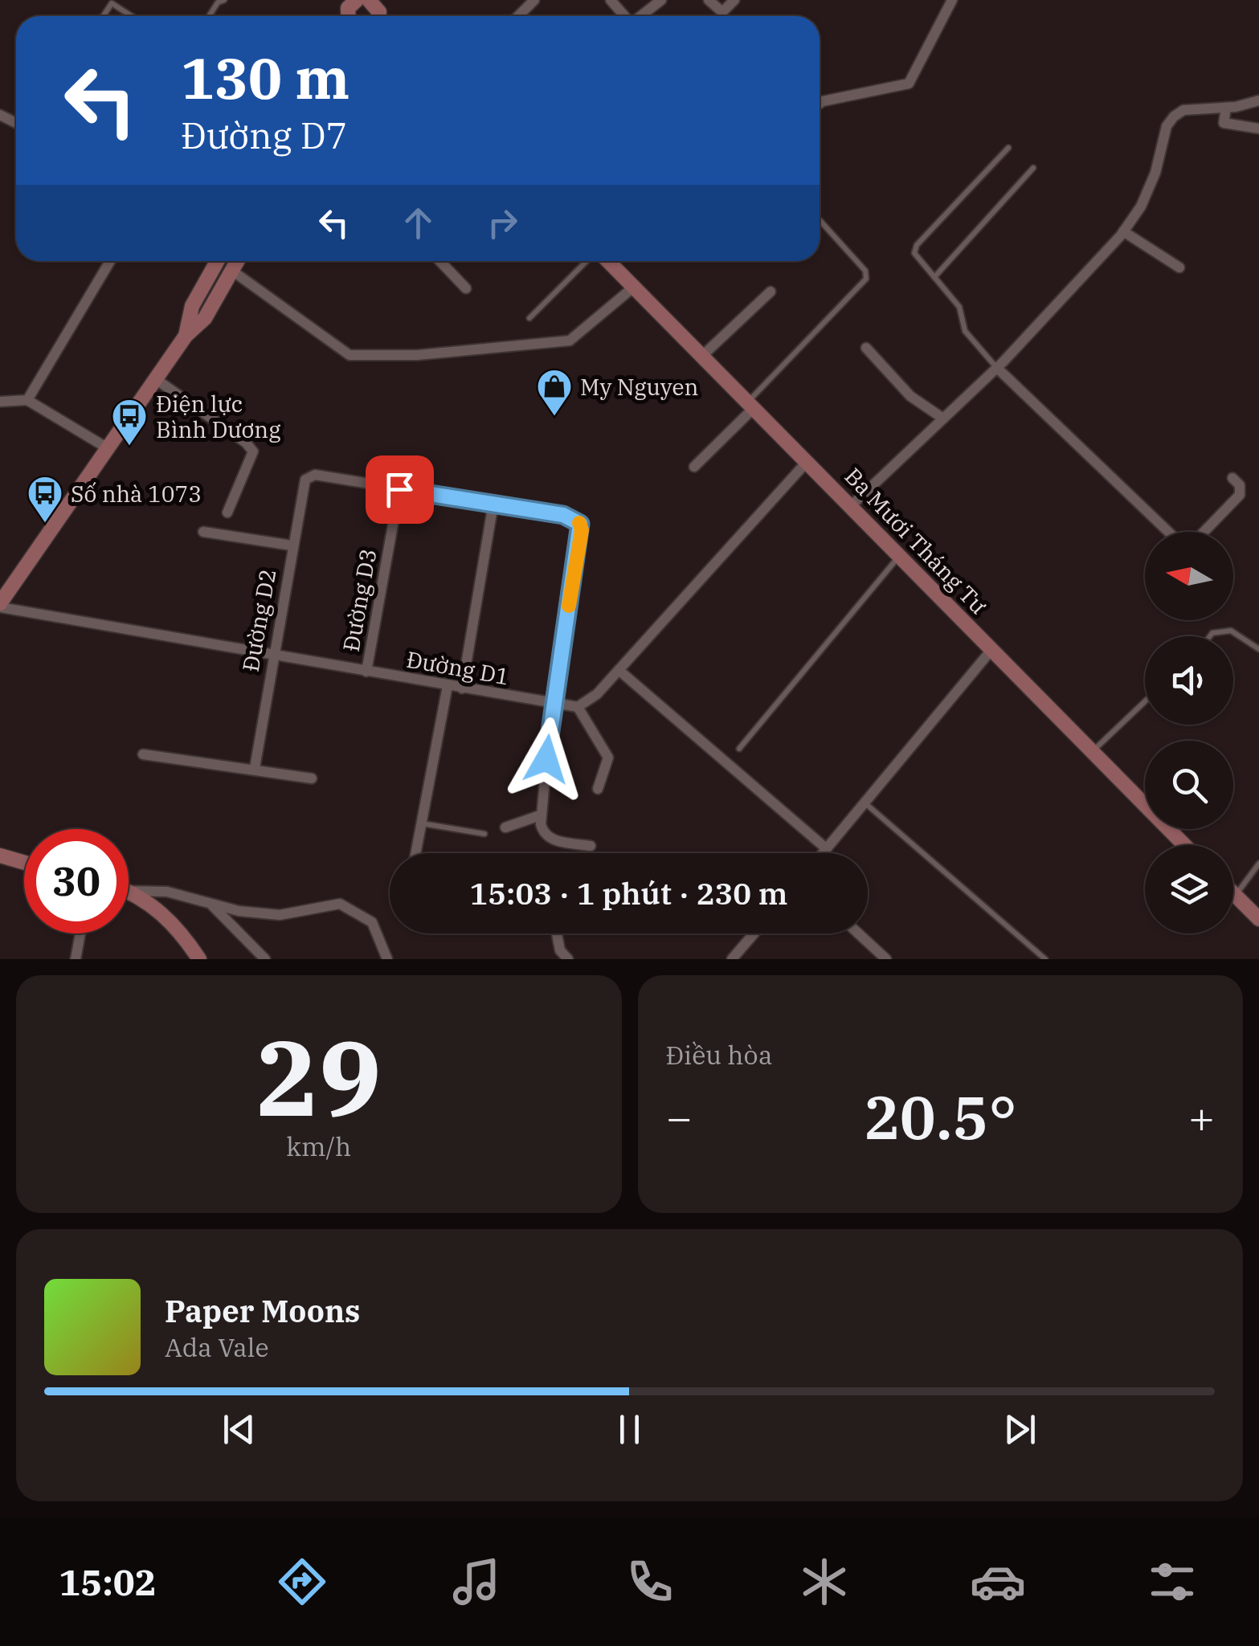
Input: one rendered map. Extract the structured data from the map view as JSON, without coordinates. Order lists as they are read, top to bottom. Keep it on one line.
{"streets":{"street":["Ba Mươi Tháng Tư","Đường D3","Đường D2","Đường D1"]},"crossings":[["Đường D3","Đường D2"],["Đường D3","Đường D1"],["Đường D2","Đường D1"]],"places":{"shop":["My Nguyen"],"bus stop":["Điện lực Bình Dương","Số nhà 1073"]},"north":"left","page":{"turn":["130 m","Đường D7"],"limit":"30","trip":"15:03 · 1 phút · 230 m","tile":[["29","km/h"],"Điều hòa"],"heat":["−","20.5°","+"],"song":["Paper Moons","Ada Vale"],"tabs":"15:02"}}
